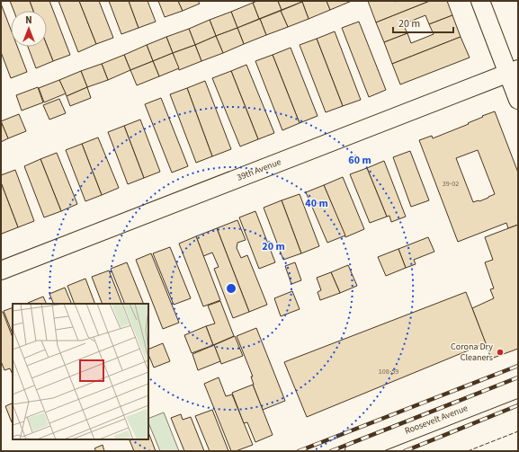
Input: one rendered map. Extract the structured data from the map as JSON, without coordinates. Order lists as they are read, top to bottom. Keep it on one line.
{"streets":{"main road":["Roosevelt Avenue"],"street":["39th Avenue"]},"places":["Corona Dry Cleaners"],"house_numbers":["39-02","108-59"],"scale_bar":"20 m","north":"top","rings":["60 m","40 m","20 m"]}
